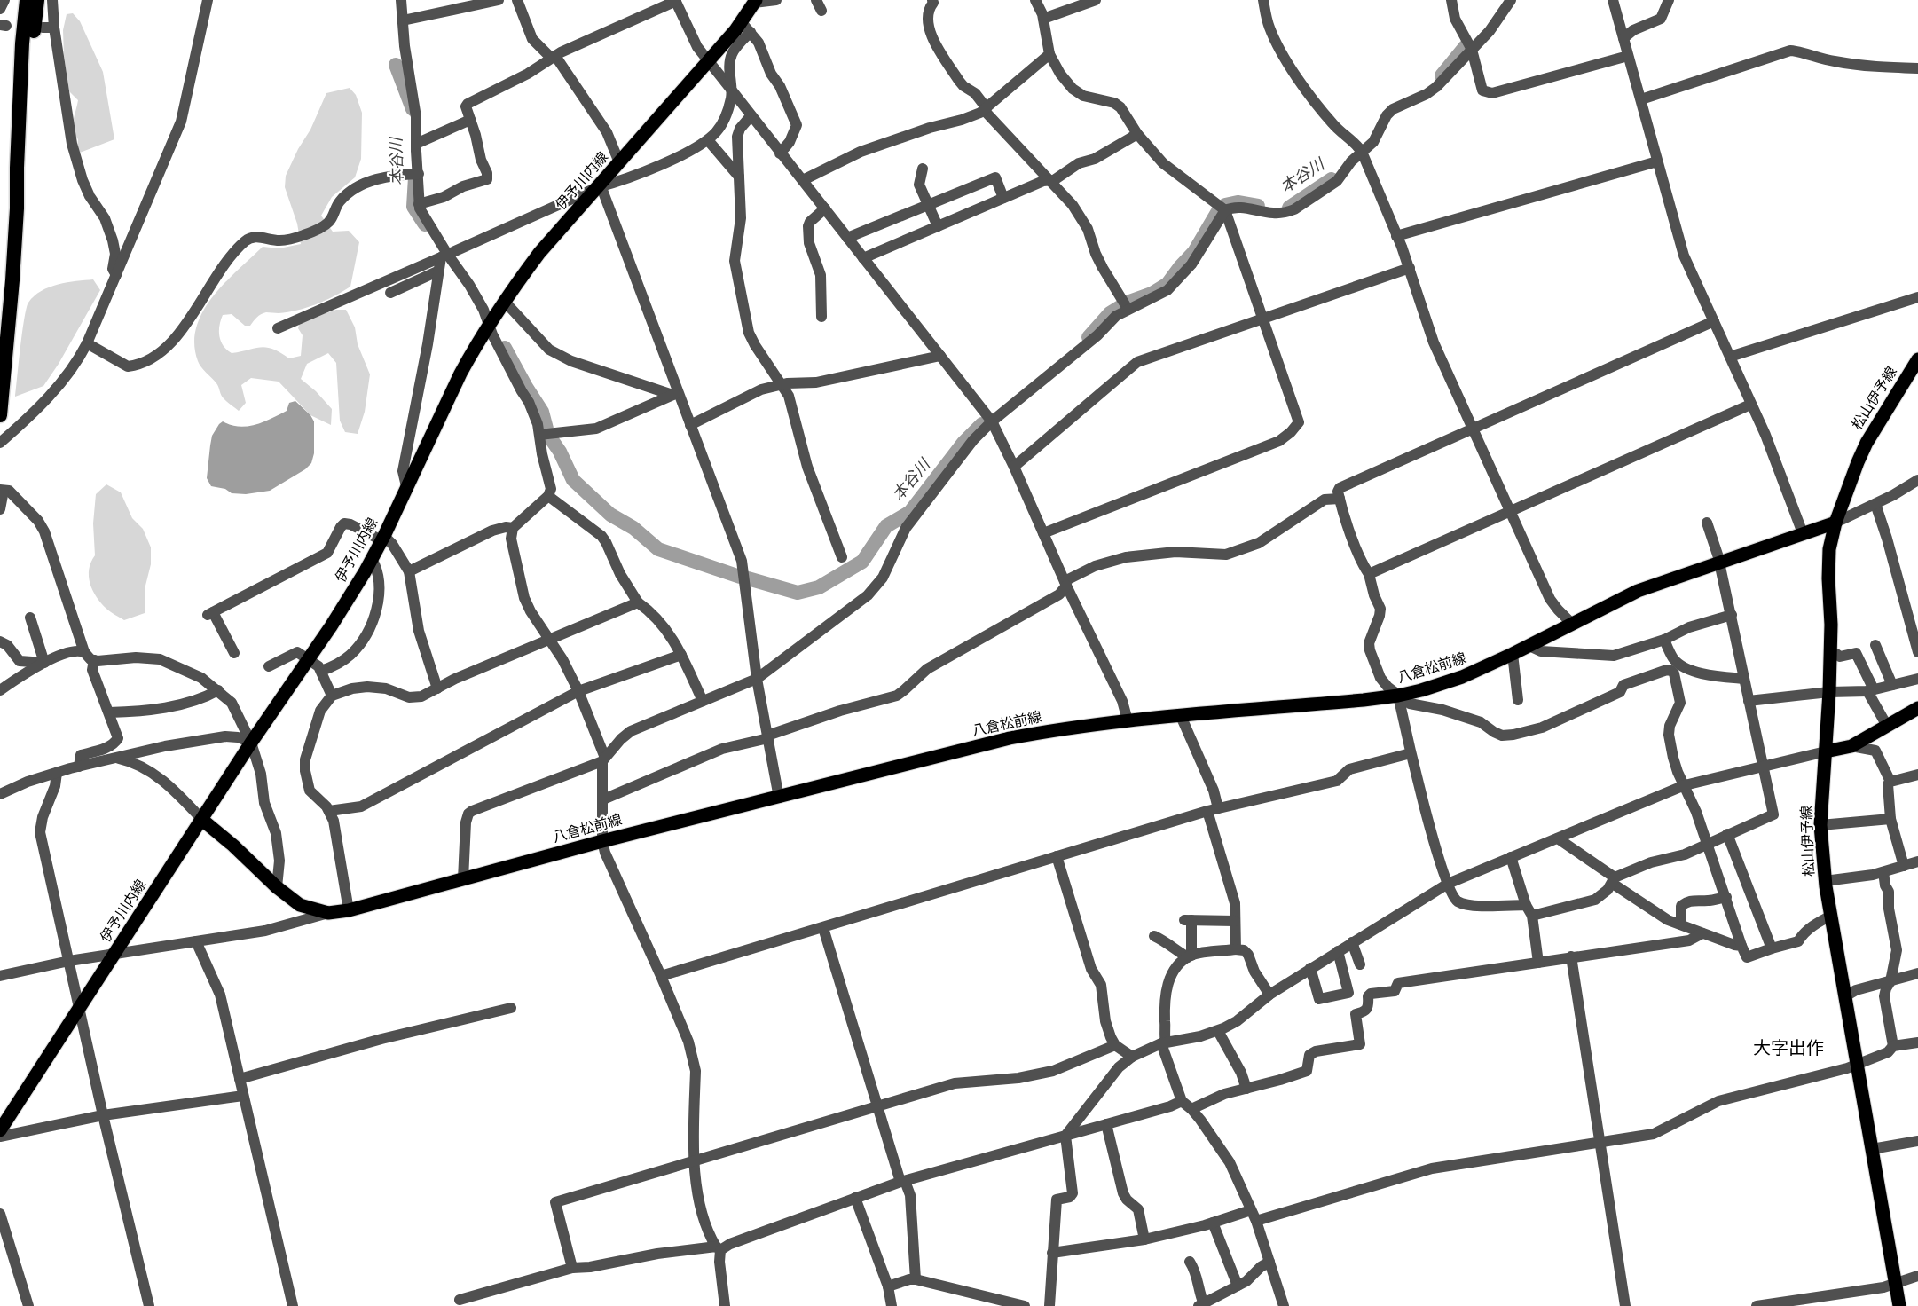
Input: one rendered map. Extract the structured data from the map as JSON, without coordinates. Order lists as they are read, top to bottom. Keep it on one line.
{"streets":{"main road":["伊予川内線","松山伊予線","八倉松前線"]},"crossings":[["伊予川内線","八倉松前線"],["松山伊予線","八倉松前線"]],"districts":["大字出作"],"water":["本谷川"]}
